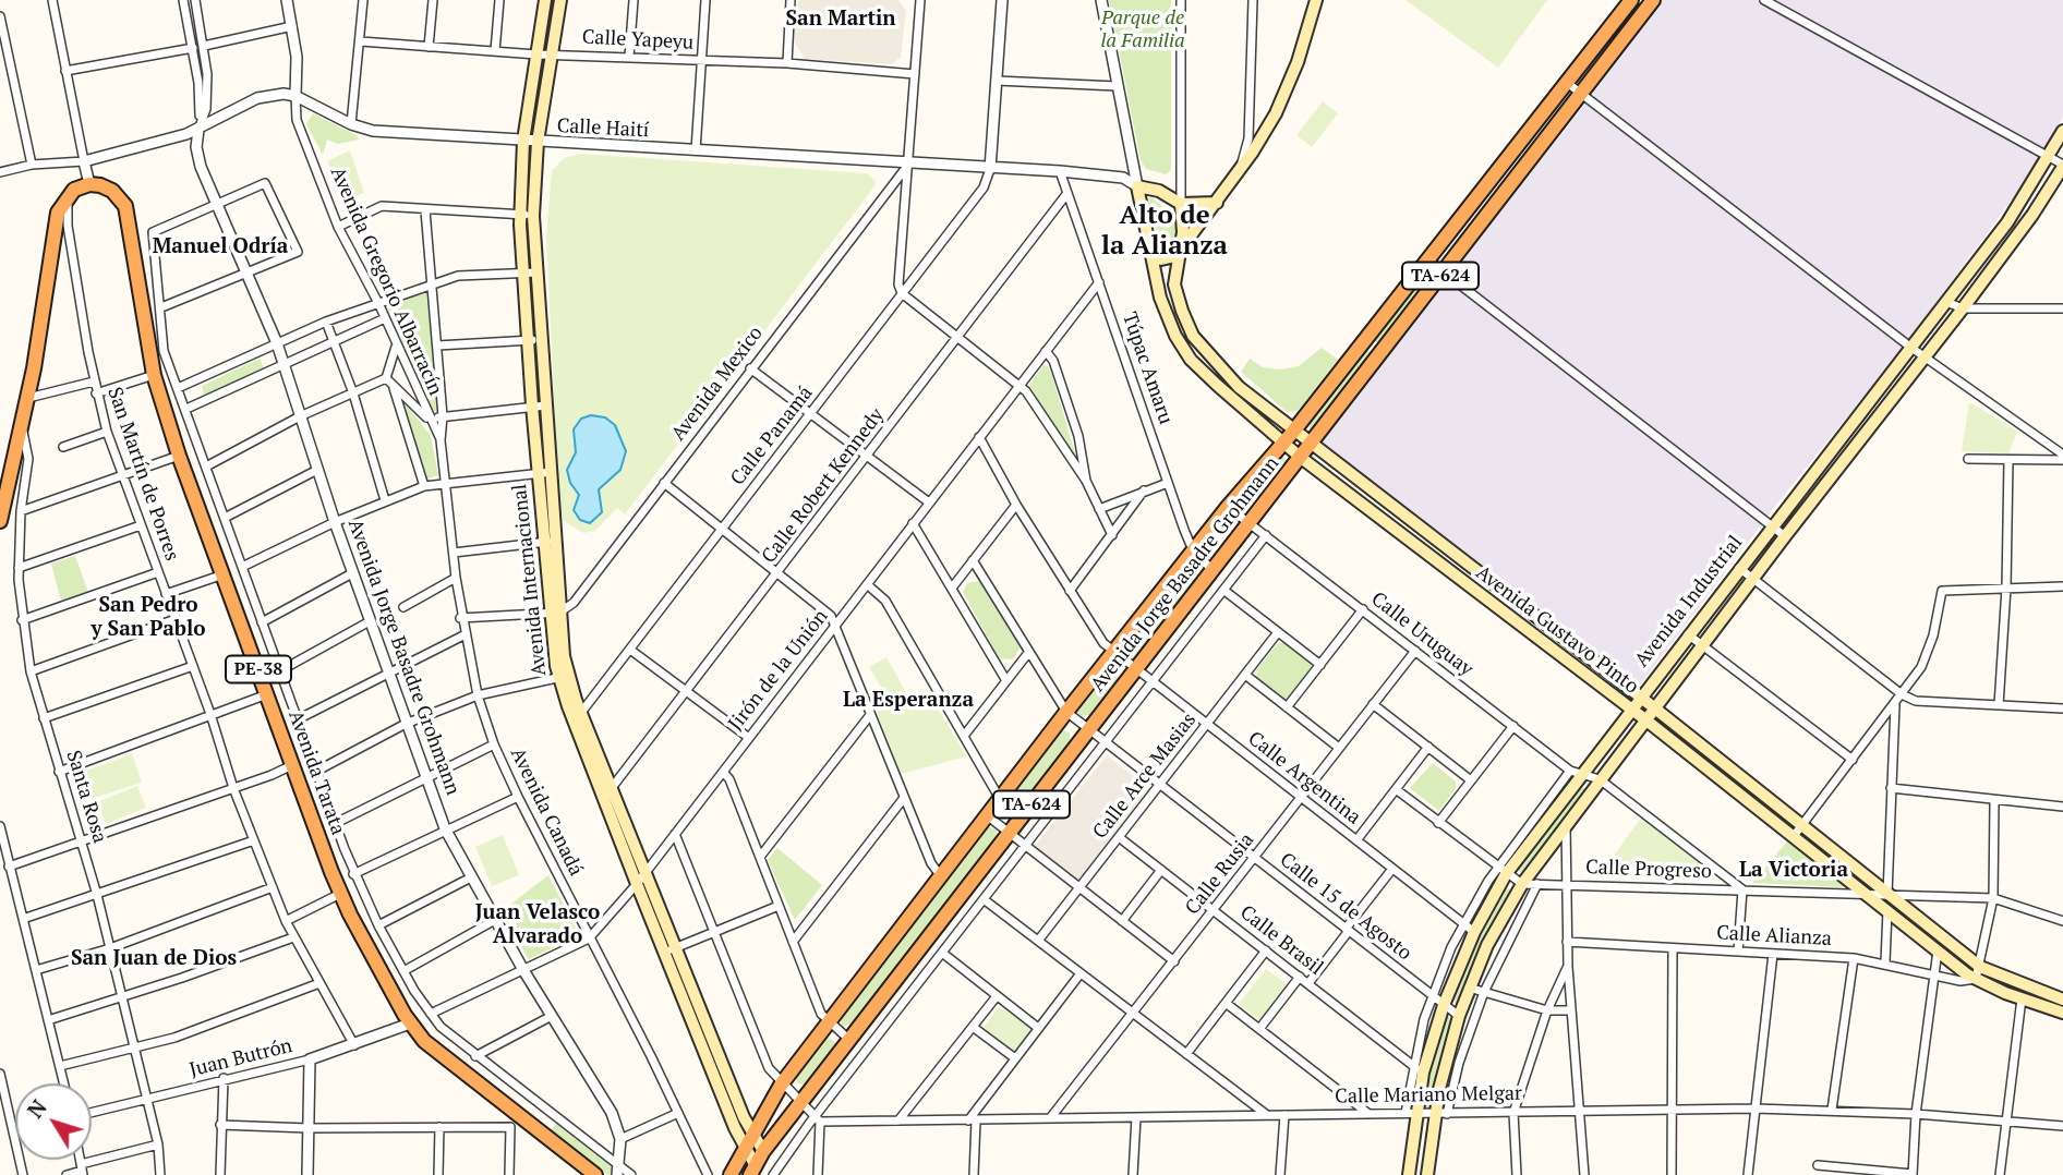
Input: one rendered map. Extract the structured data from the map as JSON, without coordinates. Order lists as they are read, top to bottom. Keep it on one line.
{"streets":{"highway":["TA-624","Avenida Jorge Basadre Grohmann","PE-38","Avenida Tarata"],"main road":["Avenida Internacional","Avenida Industrial","Avenida Gustavo Pinto"],"street":["Calle Yapeyu","Calle Haití","Avenida Gregorio Albarracín","Túpac Amaru","Avenida Mexico","Calle Panamá","San Martín de Porres","Calle Robert Kennedy","Calle Uruguay","Jirón de la Unión","Calle Arce Masias","Calle Argentina","Santa Rosa","Avenida Canadá","Calle Progreso","Calle Rusia","Calle 15 de Agosto","Calle Alianza","Calle Brasil","Juan Butrón","Calle Mariano Melgar"]},"crossings":[["Calle Yapeyu","Avenida Internacional"],["Calle Haití","Avenida Gregorio Albarracín"],["Calle Haití","Túpac Amaru"],["Calle Haití","Avenida Mexico"],["Calle Haití","Calle Panamá"],["Calle Haití","Avenida Internacional"],["Calle Haití","Avenida Gustavo Pinto"],["Avenida Gregorio Albarracín","Avenida Canadá"],["Túpac Amaru","Calle Robert Kennedy"],["Túpac Amaru","Avenida Jorge Basadre Grohmann"],["Túpac Amaru","Jirón de la Unión"],["Avenida Mexico","Avenida Internacional"],["Calle Panamá","Avenida Internacional"],["San Martín de Porres","Juan Butrón"],["Calle Robert Kennedy","Avenida Internacional"],["Avenida Jorge Basadre Grohmann","Avenida Internacional"],["Avenida Jorge Basadre Grohmann","Avenida Gustavo Pinto"],["Avenida Jorge Basadre Grohmann","Calle Uruguay"],["Avenida Jorge Basadre Grohmann","Jirón de la Unión"],["Avenida Jorge Basadre Grohmann","Avenida Tarata"],["Avenida Jorge Basadre Grohmann","Calle Argentina"],["Avenida Jorge Basadre Grohmann","Calle 15 de Agosto"],["Avenida Internacional","Jirón de la Unión"],["Avenida Industrial","Avenida Gustavo Pinto"],["Avenida Industrial","Calle Uruguay"],["Avenida Industrial","Calle Argentina"],["Avenida Industrial","Calle Progreso"],["Avenida Industrial","Calle 15 de Agosto"],["Avenida Industrial","Calle Brasil"],["Avenida Industrial","Calle Mariano Melgar"],["Avenida Gustavo Pinto","Calle Progreso"],["Avenida Gustavo Pinto","Calle Alianza"],["Calle Uruguay","Calle Progreso"],["Calle Uruguay","Calle Rusia"],["Jirón de la Unión","Avenida Tarata"],["Jirón de la Unión","Calle Argentina"],["Jirón de la Unión","Avenida Canadá"],["Avenida Tarata","Juan Butrón"],["Calle Arce Masias","Calle Argentina"],["Calle Arce Masias","Calle 15 de Agosto"],["Calle Arce Masias","Calle Brasil"],["Calle Argentina","Calle Rusia"],["Santa Rosa","Juan Butrón"],["Calle Rusia","Calle 15 de Agosto"],["Calle Rusia","Calle Brasil"],["Calle Rusia","Calle Mariano Melgar"]],"districts":["San Martin","Alto de la Alianza","Manuel Odría","San Pedro y San Pablo","La Esperanza","La Victoria","Juan Velasco Alvarado","San Juan de Dios"],"parks":["Parque de la Familia"],"north":"top left"}
